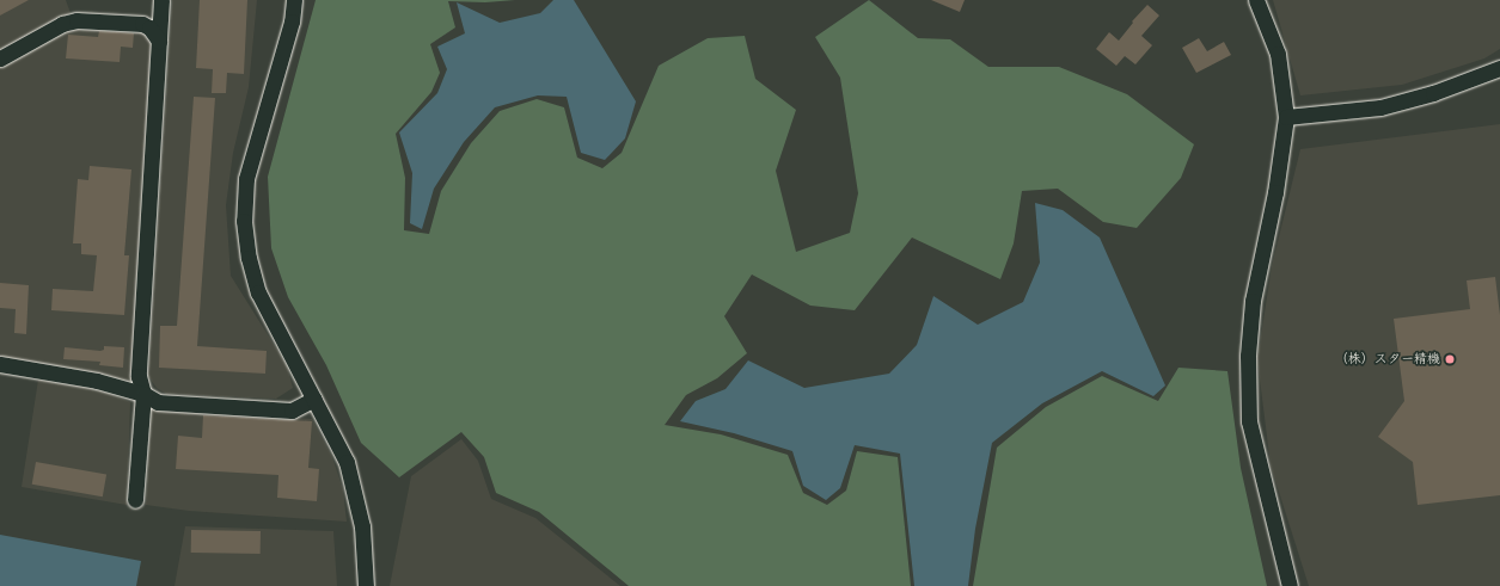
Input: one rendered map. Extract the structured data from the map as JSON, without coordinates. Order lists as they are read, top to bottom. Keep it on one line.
{"places":["（株）スター精機"]}
